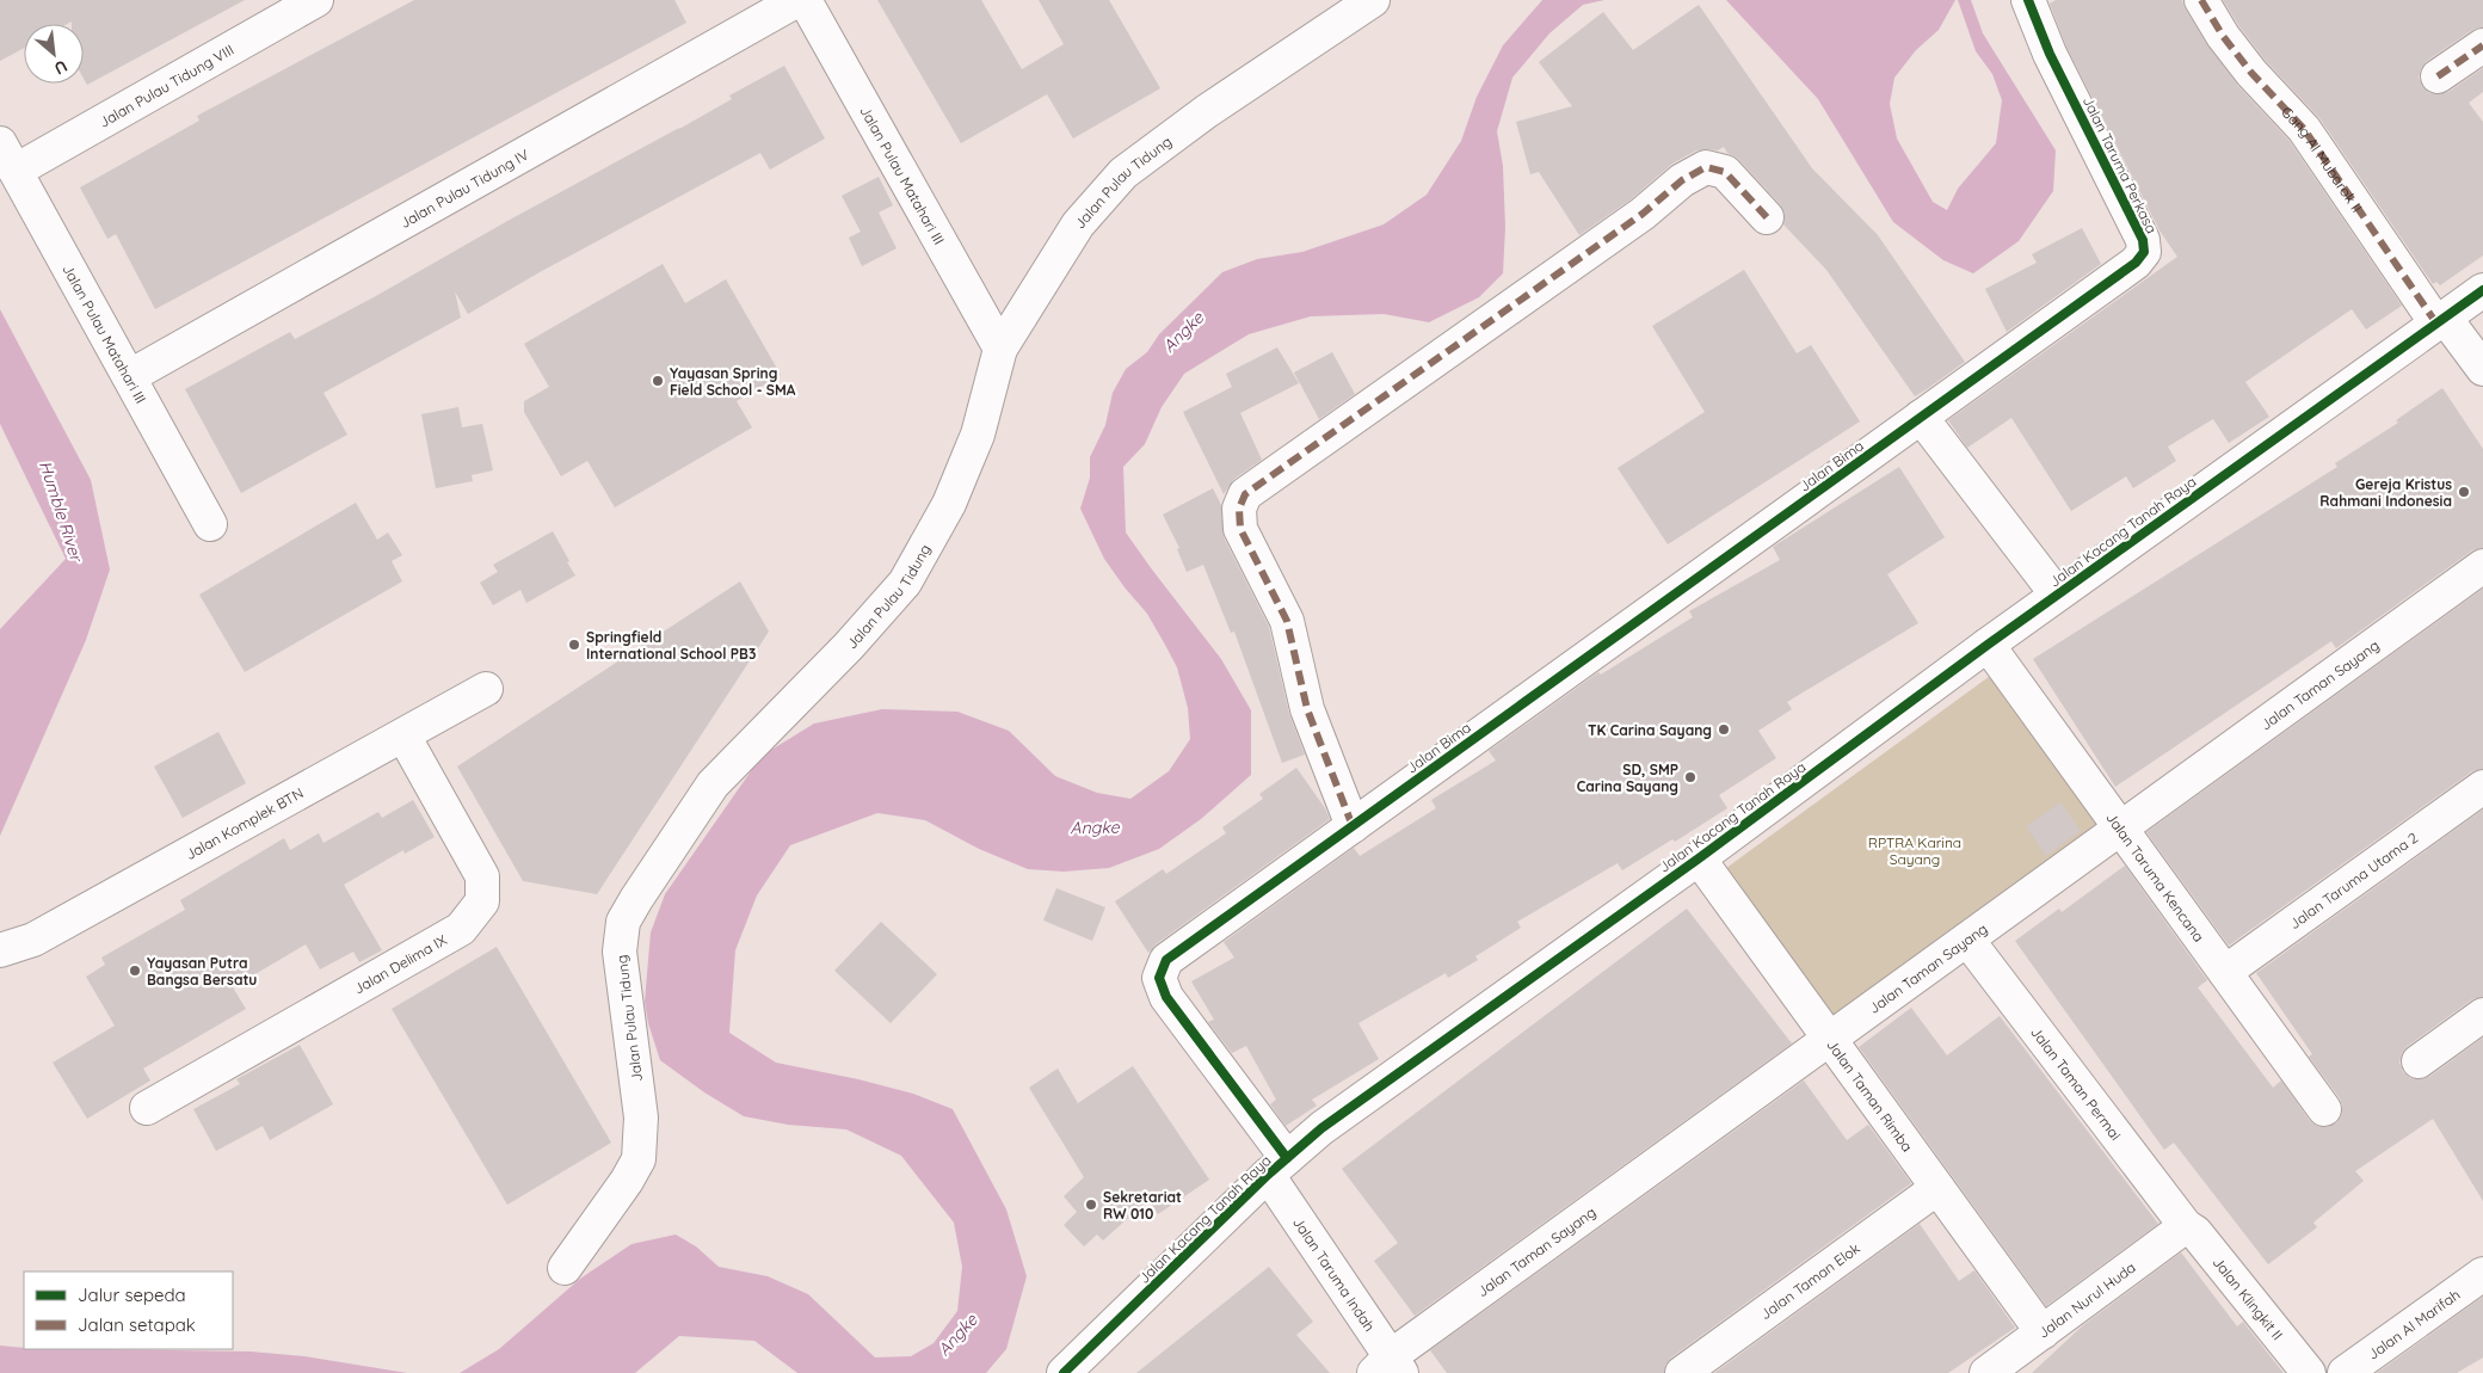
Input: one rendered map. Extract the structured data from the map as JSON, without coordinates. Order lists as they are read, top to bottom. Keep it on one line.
{"streets":{"street":["Jalan Pulau Tidung VIII","Gang Al Mubarok II","Jalan Taruma Perkasa","Jalan Pulau Matahari III","Jalan Pulau Tidung","Jalan Pulau Tidung IV","Jalan Bima","Jalan Kacang Tanah Raya","Jalan Taman Sayang","Jalan Komplek BTN","Jalan Taruma Kencana","Jalan Taruma Utama 2","Jalan Delima IX","Jalan Taman Permai","Jalan Taman Rimba","Jalan Taruma Indah","Jalan Taman Elok","Jalan Klingkit II","Jalan Nurul Huda","Jalan Al Marifah"]},"crossings":[["Jalan Pulau Tidung VIII","Jalan Pulau Matahari III"],["Gang Al Mubarok II","Jalan Kacang Tanah Raya"],["Jalan Taruma Perkasa","Jalan Bima"],["Jalan Pulau Matahari III","Jalan Pulau Tidung"],["Jalan Pulau Matahari III","Jalan Pulau Tidung IV"],["Jalan Bima","Jalan Kacang Tanah Raya"],["Jalan Bima","Jalan Taruma Indah"],["Jalan Kacang Tanah Raya","Jalan Taruma Kencana"],["Jalan Kacang Tanah Raya","Jalan Taman Rimba"],["Jalan Kacang Tanah Raya","Jalan Taruma Indah"],["Jalan Taman Sayang","Jalan Taruma Kencana"],["Jalan Taman Sayang","Jalan Taman Permai"],["Jalan Taman Sayang","Jalan Taman Rimba"],["Jalan Taman Sayang","Jalan Taruma Indah"],["Jalan Komplek BTN","Jalan Delima IX"],["Jalan Taruma Kencana","Jalan Taruma Utama 2"],["Jalan Taman Permai","Jalan Klingkit II"],["Jalan Taman Permai","Jalan Nurul Huda"],["Jalan Taman Rimba","Jalan Taman Elok"],["Jalan Taman Rimba","Jalan Nurul Huda"],["Jalan Klingkit II","Jalan Nurul Huda"]],"water":["Angke","Humble River"],"parks":["RPTRA Karina Sayang"],"places":["Yayasan Spring Field School - SMA","Gereja Kristus Rahmani Indonesia","Springfield International School PB3","TK Carina Sayang","SD, SMP Carina Sayang","Yayasan Putra Bangsa Bersatu","Sekretariat RW 010"],"legend":["Jalur sepeda","Jalan setapak"],"north":"bottom right"}
